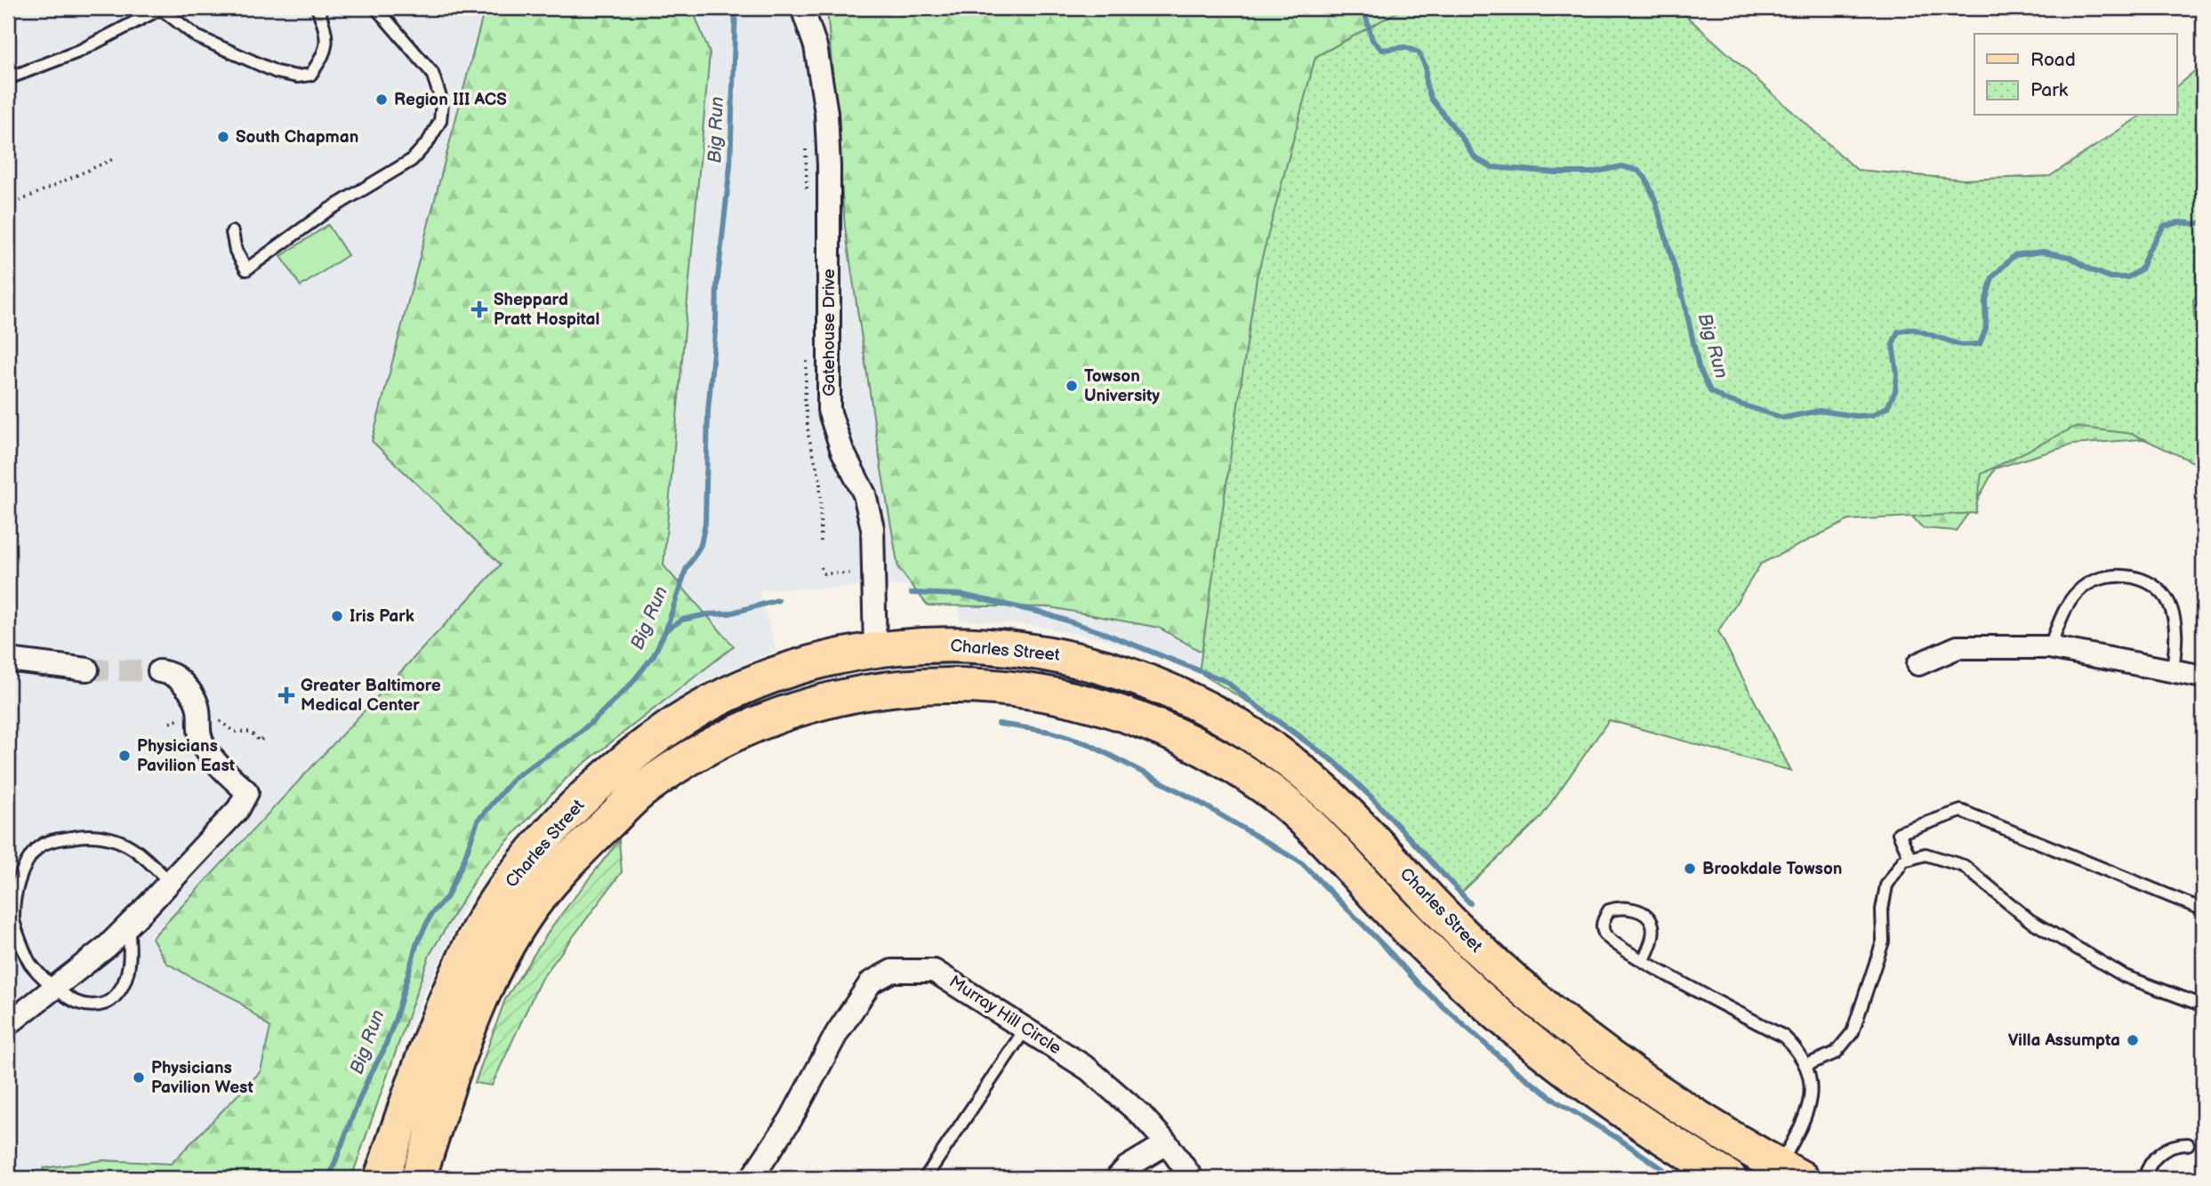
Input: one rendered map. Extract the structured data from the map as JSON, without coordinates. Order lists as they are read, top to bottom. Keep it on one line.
{"streets":{"main road":["Charles Street"],"street":["Gatehouse Drive","Murray Hill Circle"]},"crossings":[["Gatehouse Drive","Charles Street"]],"water":["Big Run"],"places":{"other":["Region III ACS","South Chapman","Towson University","Iris Park","Physicians Pavilion East","Brookdale Towson","Villa Assumpta","Physicians Pavilion West"],"health":["Sheppard Pratt Hospital","Greater Baltimore Medical Center"]},"legend":["Road","Park"]}
